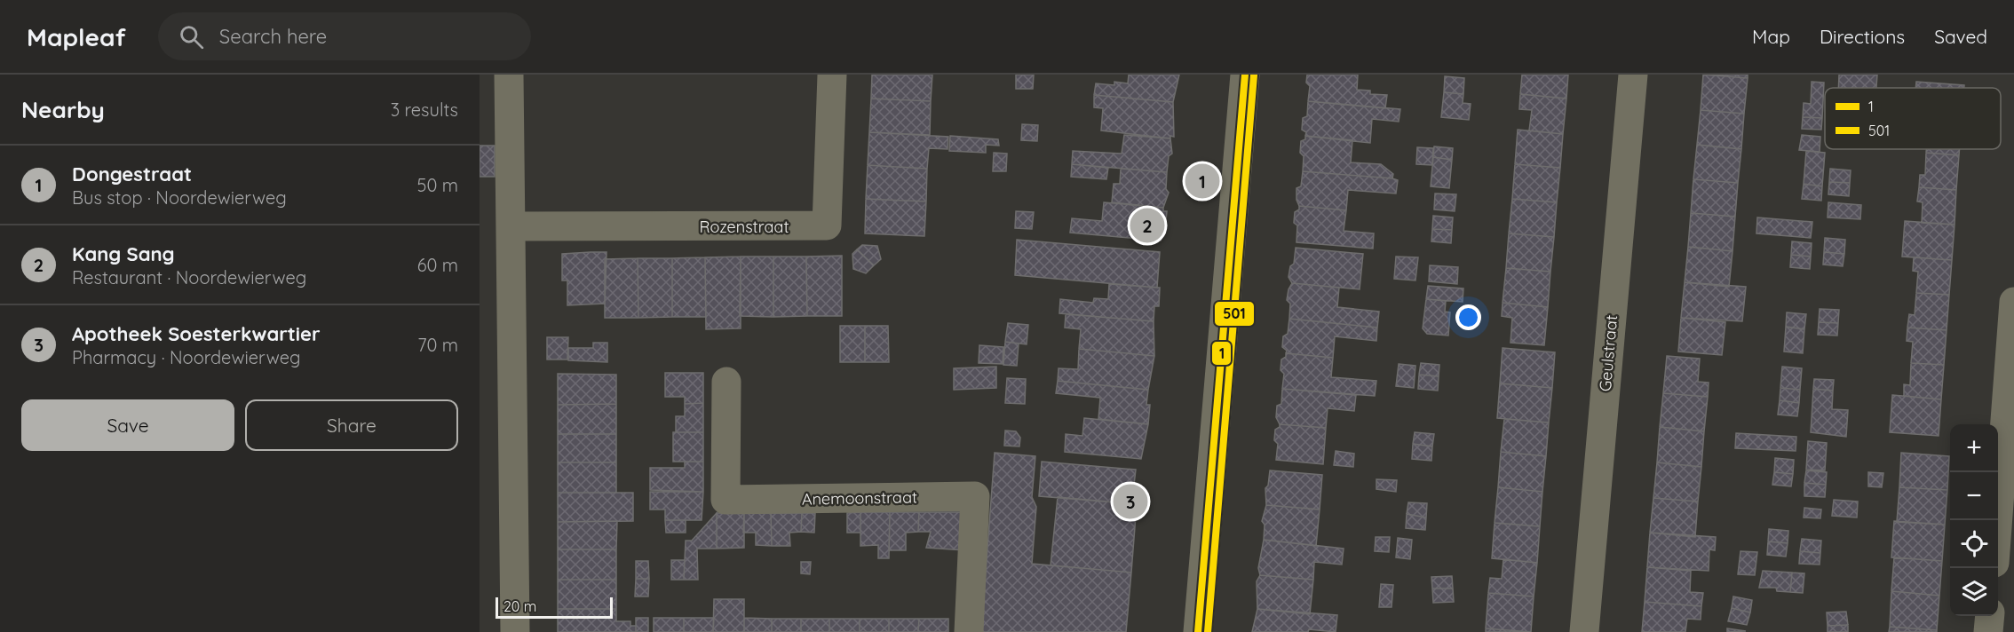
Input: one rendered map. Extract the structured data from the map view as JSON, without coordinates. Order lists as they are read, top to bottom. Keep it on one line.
{"streets":{"street":["Rozenstraat","Geulstraat","Anemoonstraat"]},"lines":["transit line 1","transit line 501"],"legend":["1","501"],"scale_bar":"20 m","page":{"header":"Mapleaf","search":"Search here","nav":["Map","Directions","Saved"],"heading":["Nearby","3 results"],"list":[{"mark":"1","name":"Dongestraat","note":"Bus stop · Noordewierweg","value":"50 m"},{"mark":"2","name":"Kang Sang","note":"Restaurant · Noordewierweg","value":"60 m"},{"mark":"3","name":"Apotheek Soesterkwartier","note":"Pharmacy · Noordewierweg","value":"70 m"}],"pins":["1","2","3"],"buttons":["Save","Share"],"map_buttons":["+","−"],"scale":"20 m"}}
